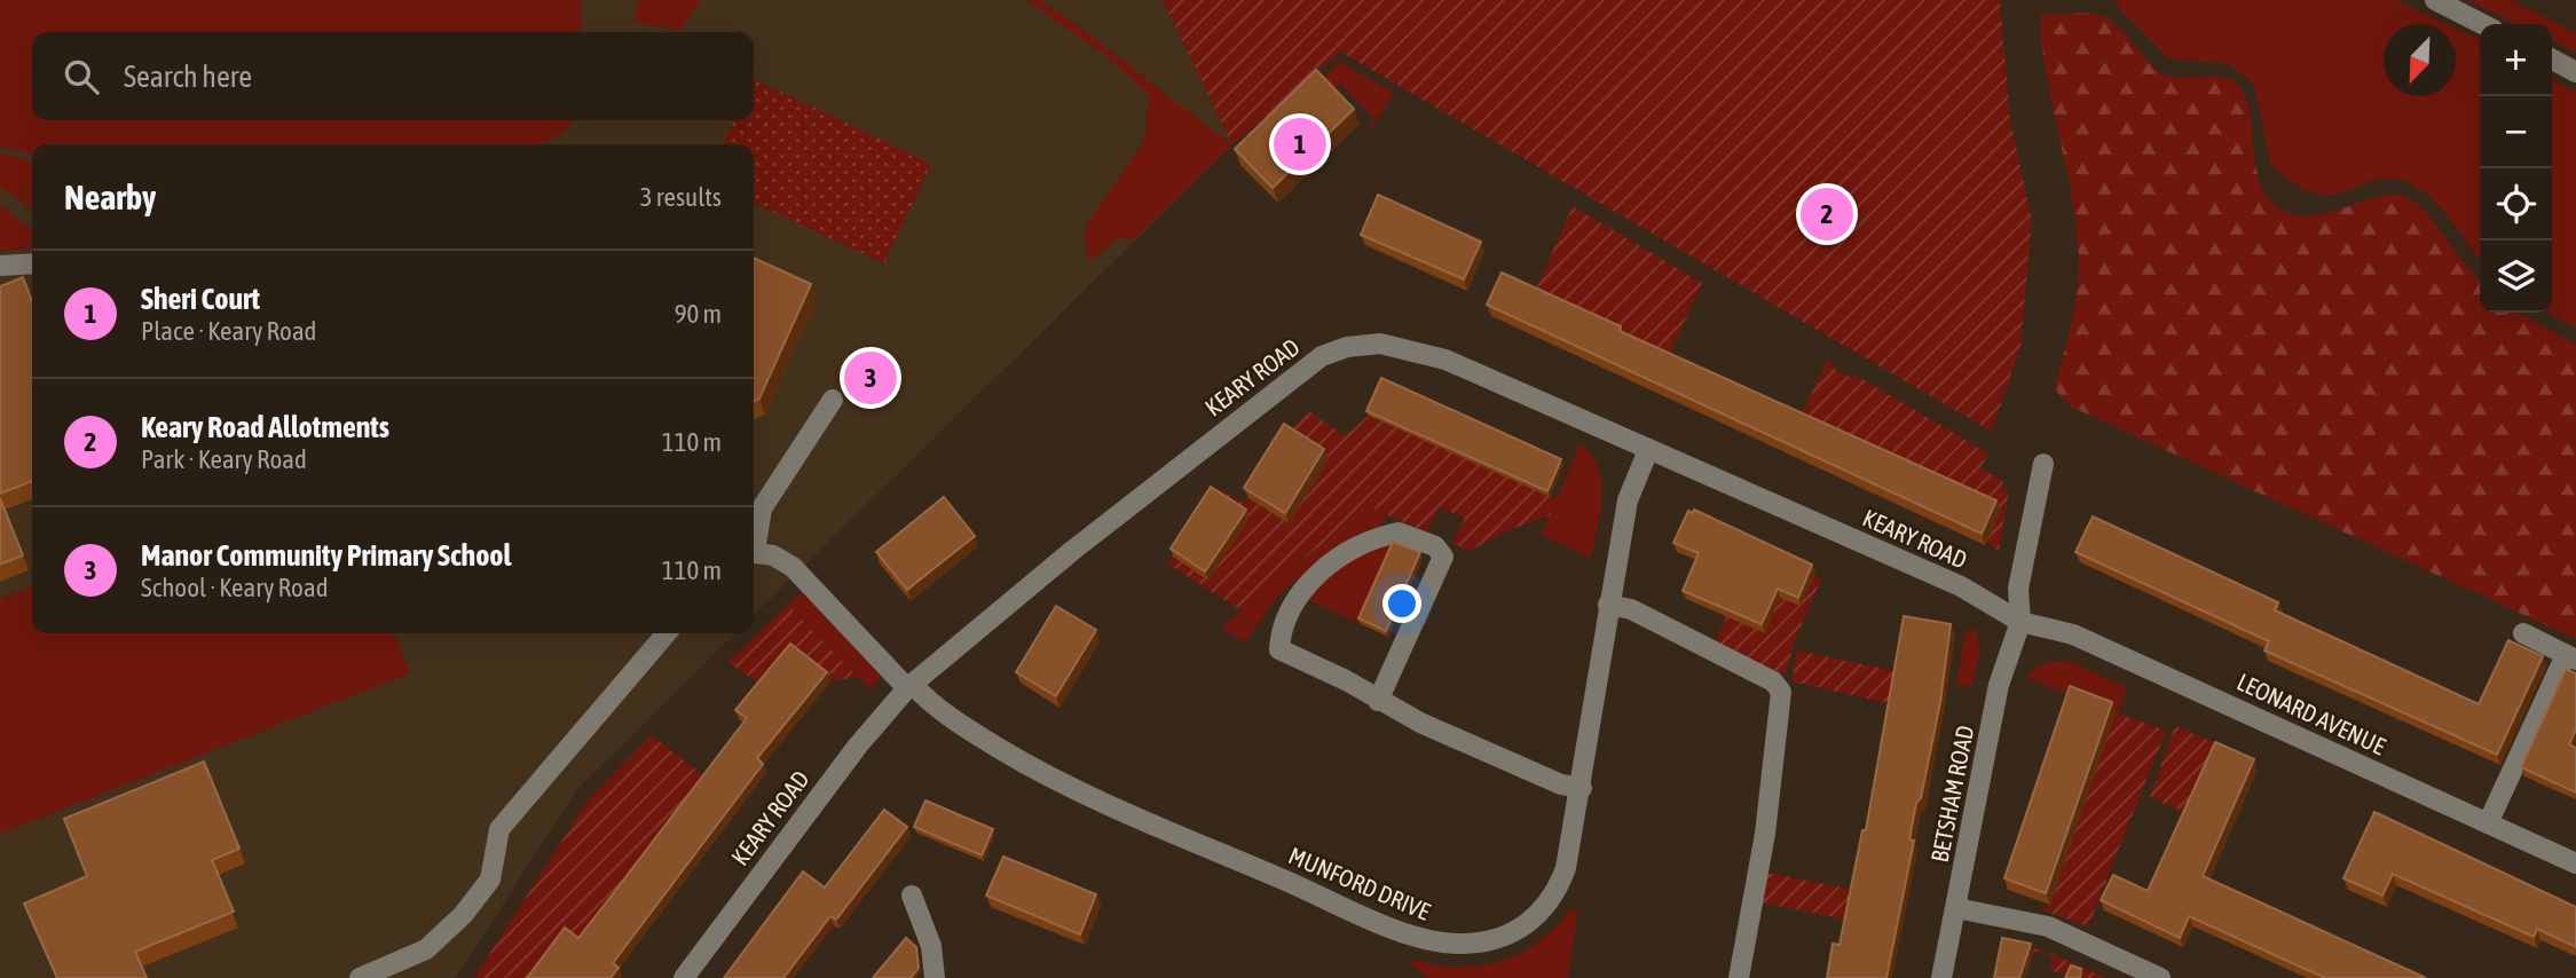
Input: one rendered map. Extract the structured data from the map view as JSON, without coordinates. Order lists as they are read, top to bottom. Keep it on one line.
{"streets":{"street":["KEARY ROAD","LEONARD AVENUE","BETSHAM ROAD","MUNFORD DRIVE"]},"crossings":[["KEARY ROAD","LEONARD AVENUE"],["KEARY ROAD","BETSHAM ROAD"],["KEARY ROAD","MUNFORD DRIVE"],["LEONARD AVENUE","BETSHAM ROAD"]],"north":"bottom left","page":{"map_buttons":["+","−"],"search":"Search here","pins":["1","2","3"],"heading":["Nearby","3 results"],"list":[{"mark":"1","name":"Sheri Court","note":"Place · Keary Road","value":"90 m"},{"mark":"2","name":"Keary Road Allotments","note":"Park · Keary Road","value":"110 m"},{"mark":"3","name":"Manor Community Primary School","note":"School · Keary Road","value":"110 m"}]}}
